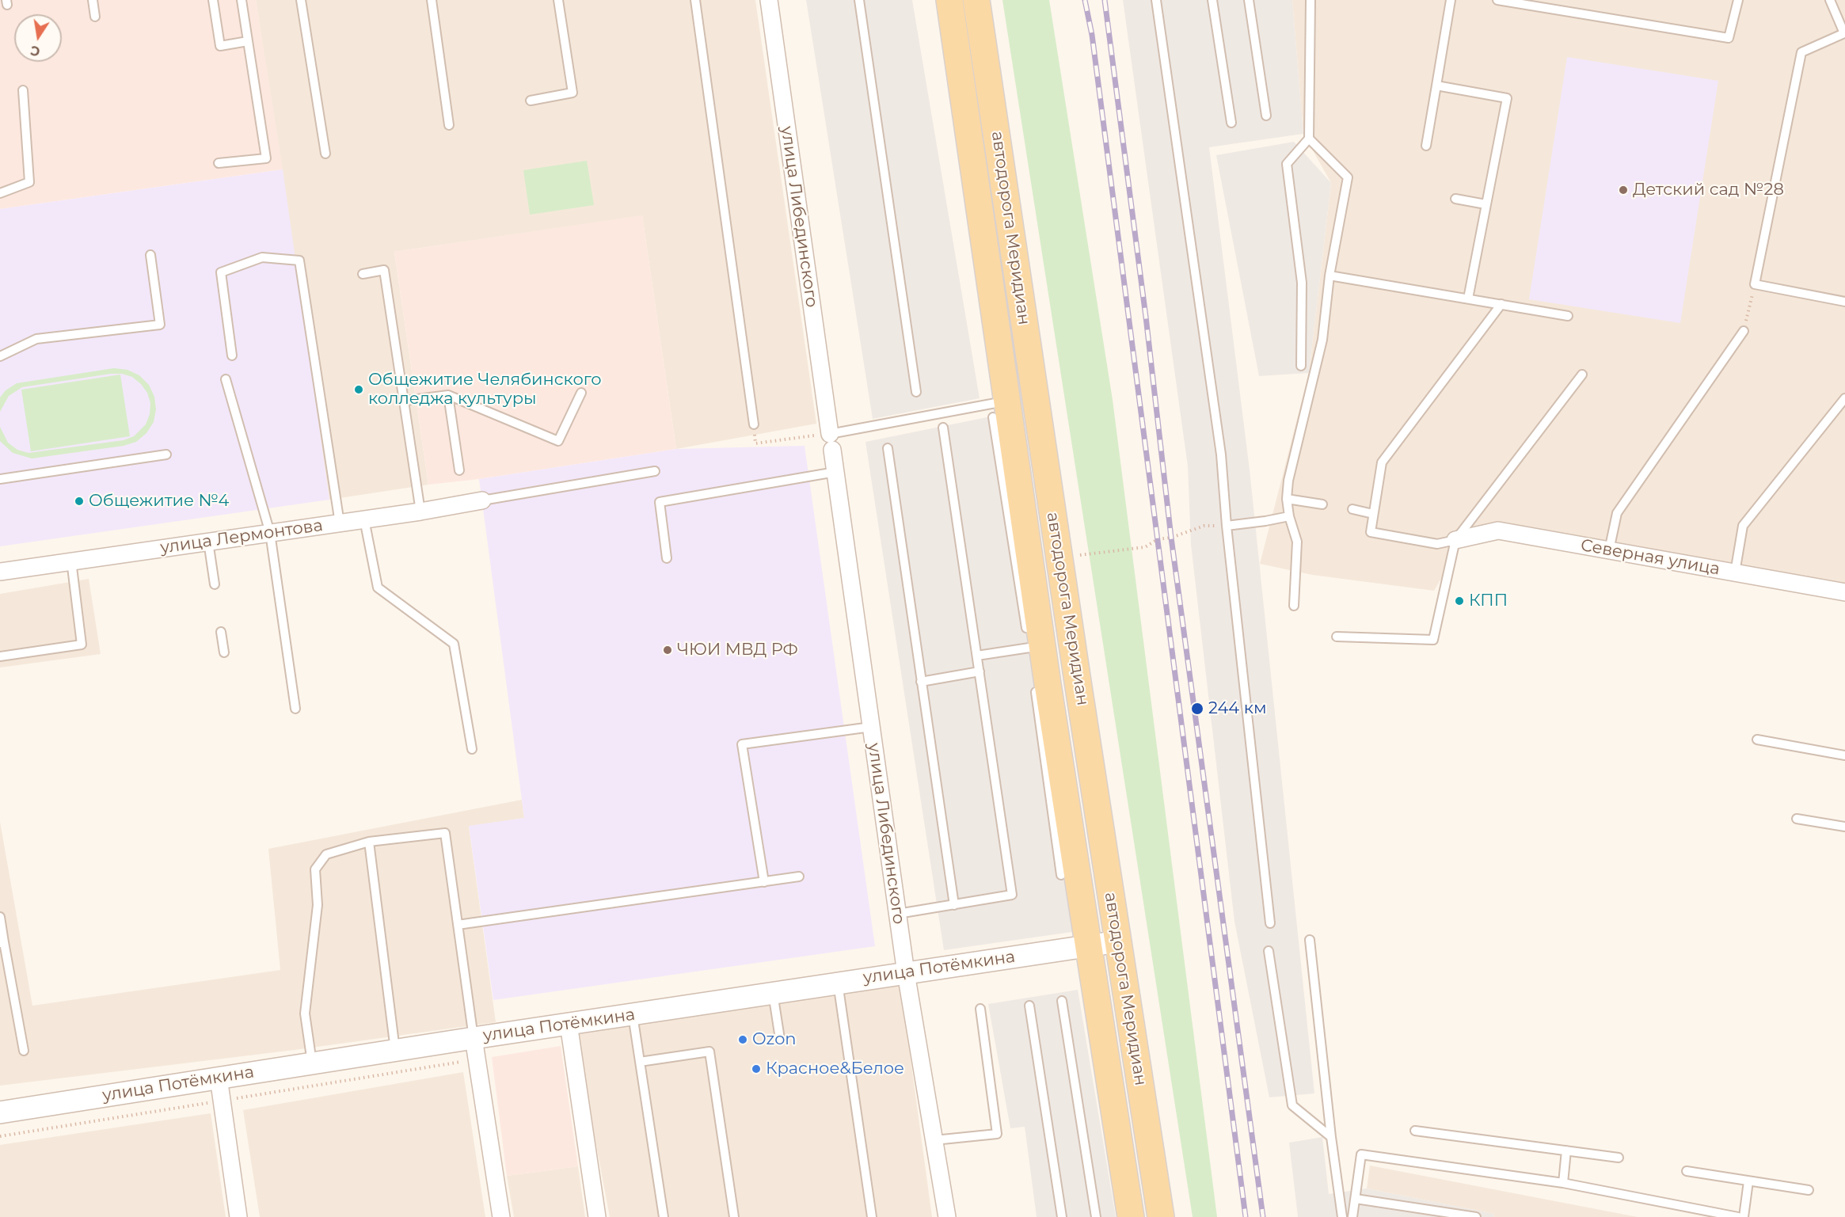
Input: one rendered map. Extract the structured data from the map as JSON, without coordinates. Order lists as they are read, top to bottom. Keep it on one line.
{"streets":{"main road":["автодорога Меридиан"],"street":["улица Либединского","улица Лермонтова","Северная улица","улица Потёмкина"]},"crossings":[["улица Либединского","улица Потёмкина"],["автодорога Меридиан","улица Потёмкина"]],"places":["Детский сад №28","Общежитие Челябинского колледжа культуры","Общежитие №4","КПП","ЧЮИ МВД РФ","244 км","Ozon","Красное&Белое"],"north":"bottom"}
